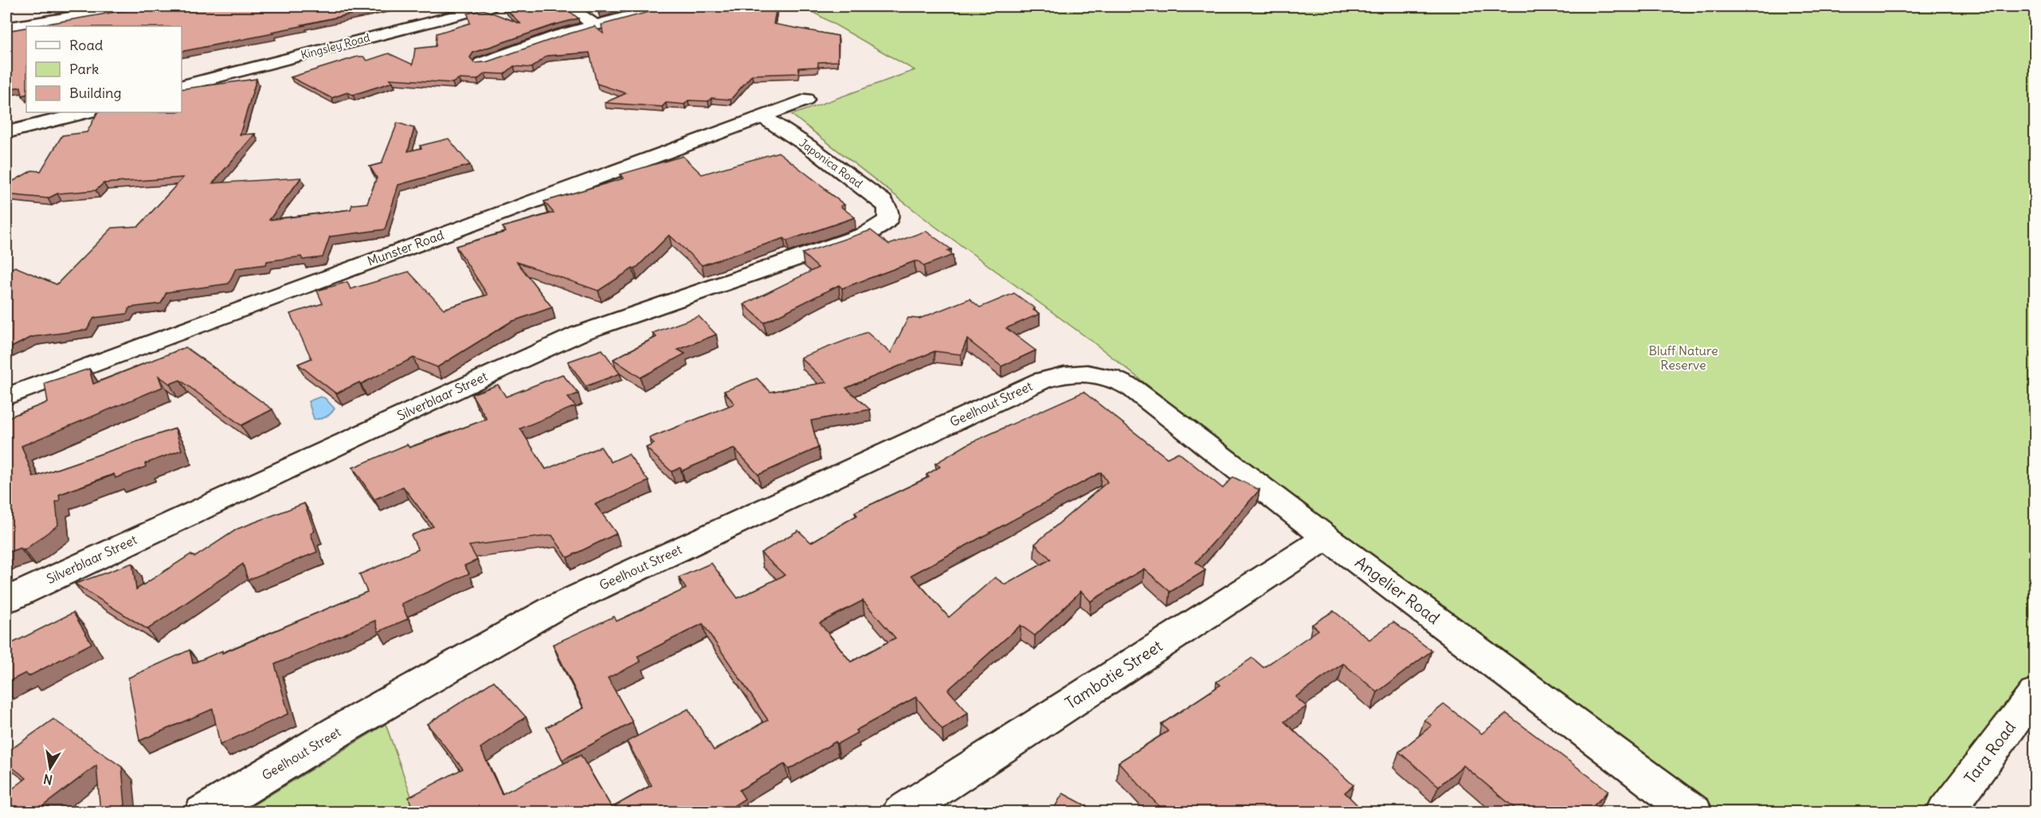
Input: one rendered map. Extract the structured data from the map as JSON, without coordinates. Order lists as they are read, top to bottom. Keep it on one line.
{"streets":{"street":["Kingsley Road","Japonica Road","Munster Road","Silverblaar Street","Geelhout Street","Angelier Road","Tambotie Street","Tara Road"]},"crossings":[["Japonica Road","Munster Road"],["Japonica Road","Silverblaar Street"],["Geelhout Street","Angelier Road"],["Angelier Road","Tambotie Street"]],"parks":["Bluff Nature Reserve"],"legend":["Road","Park","Building"],"north":"bottom"}
